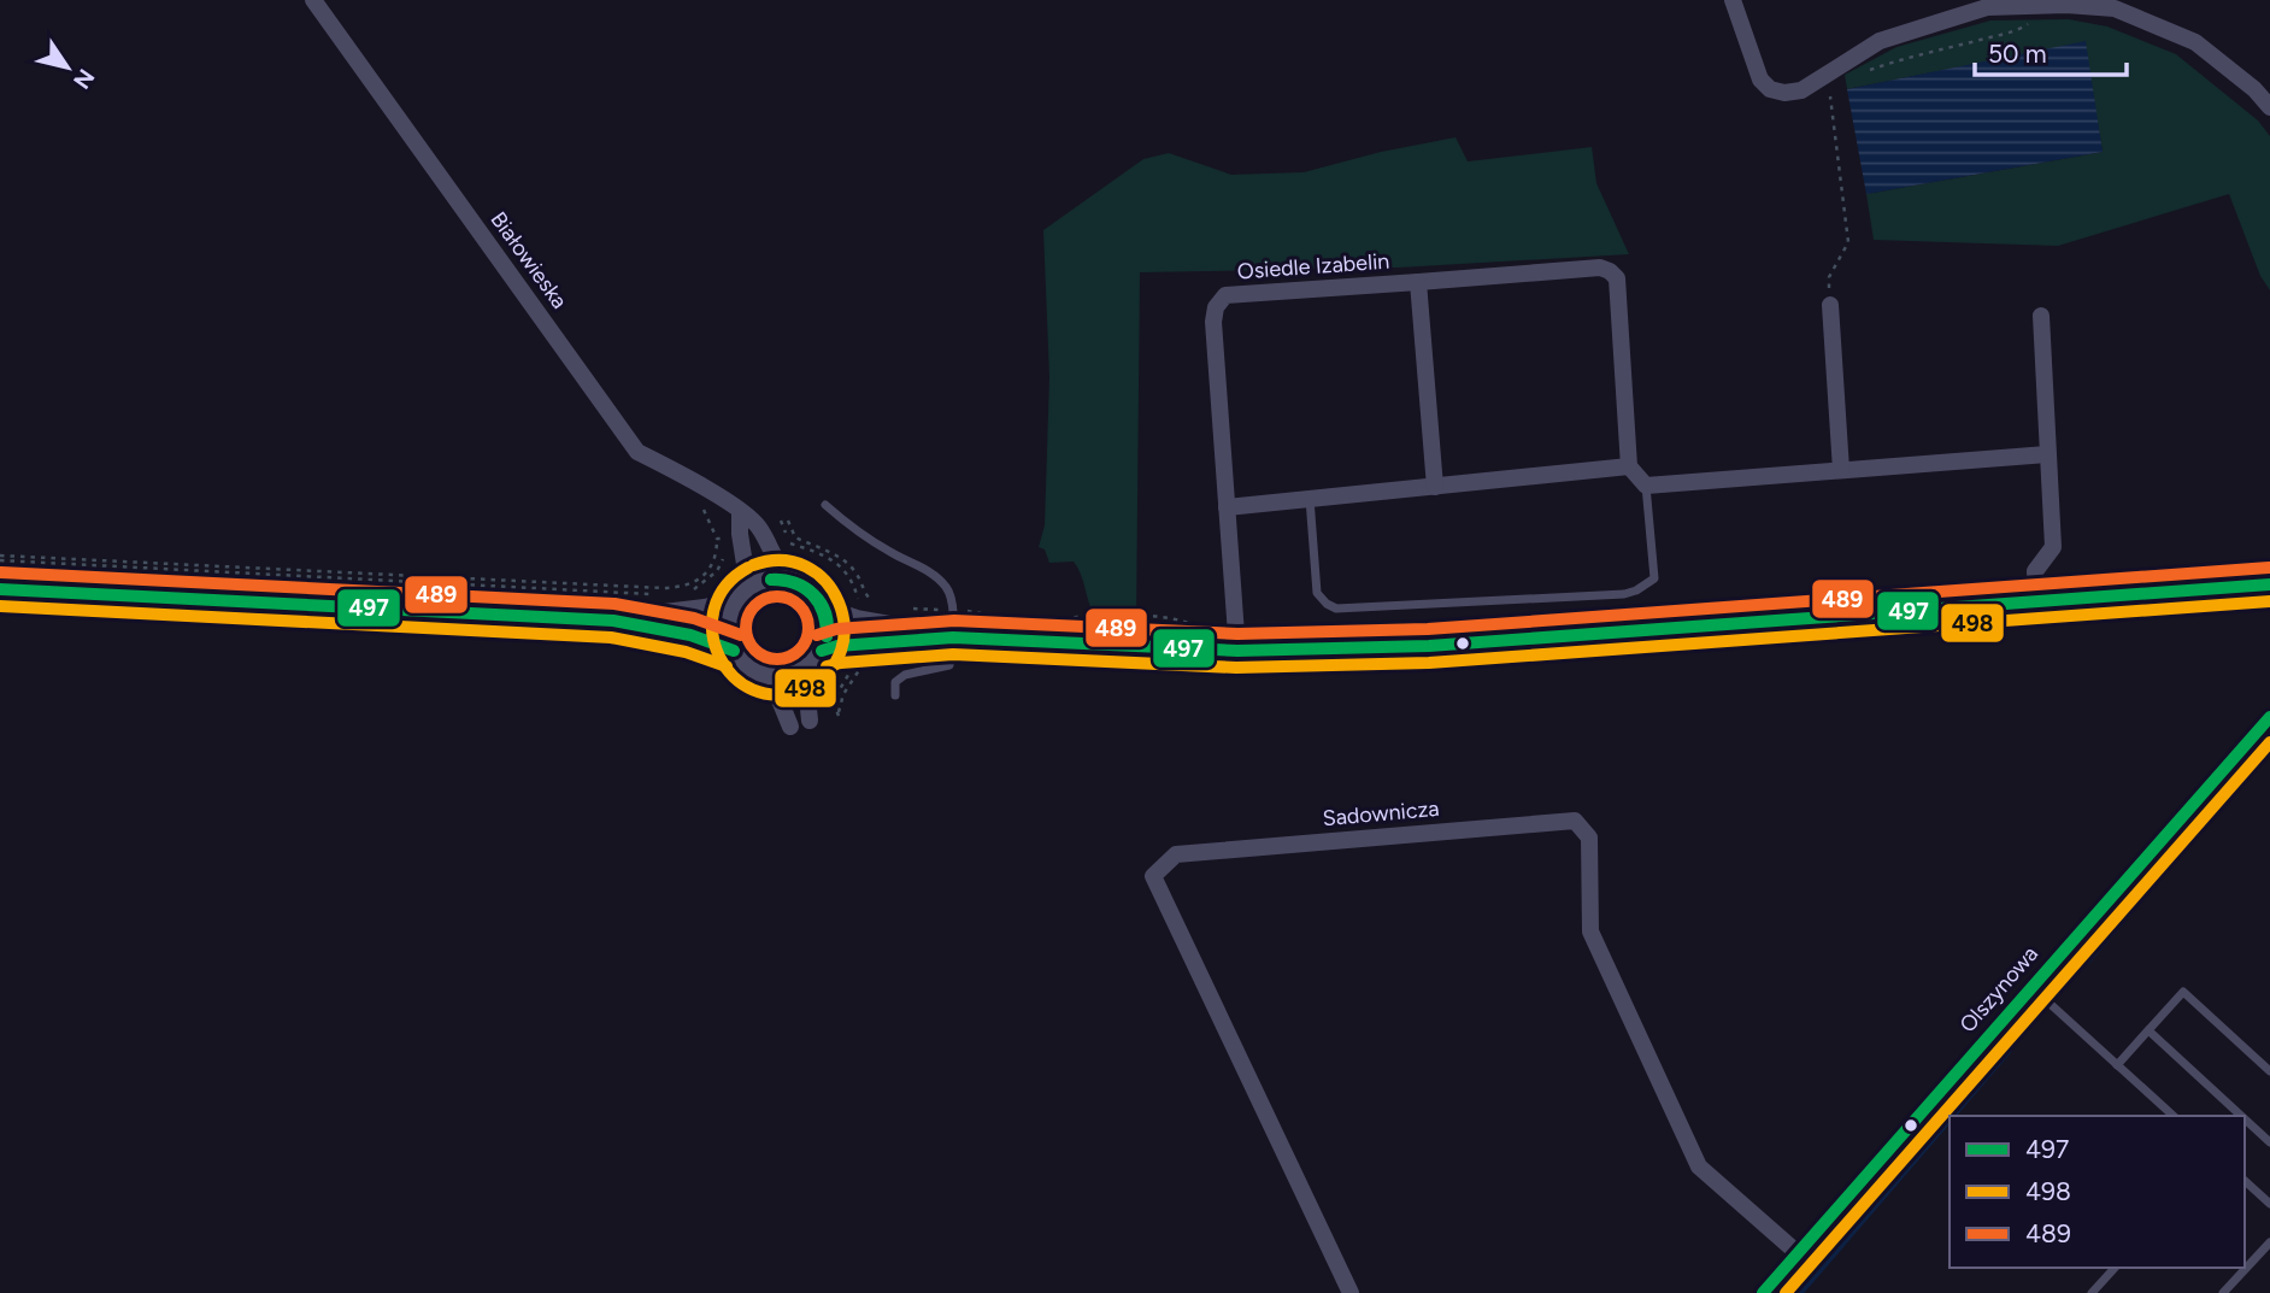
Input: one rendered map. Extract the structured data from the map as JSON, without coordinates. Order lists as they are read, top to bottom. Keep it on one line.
{"streets":{"street":["Białowieska","Osiedle Izabelin","Sadownicza","Olszynowa"]},"crossings":[["Sadownicza","Olszynowa"]],"lines":["transit line 498","transit line 489","transit line 497"],"legend":["497","498","489"],"scale_bar":"50 m","north":"bottom right"}
